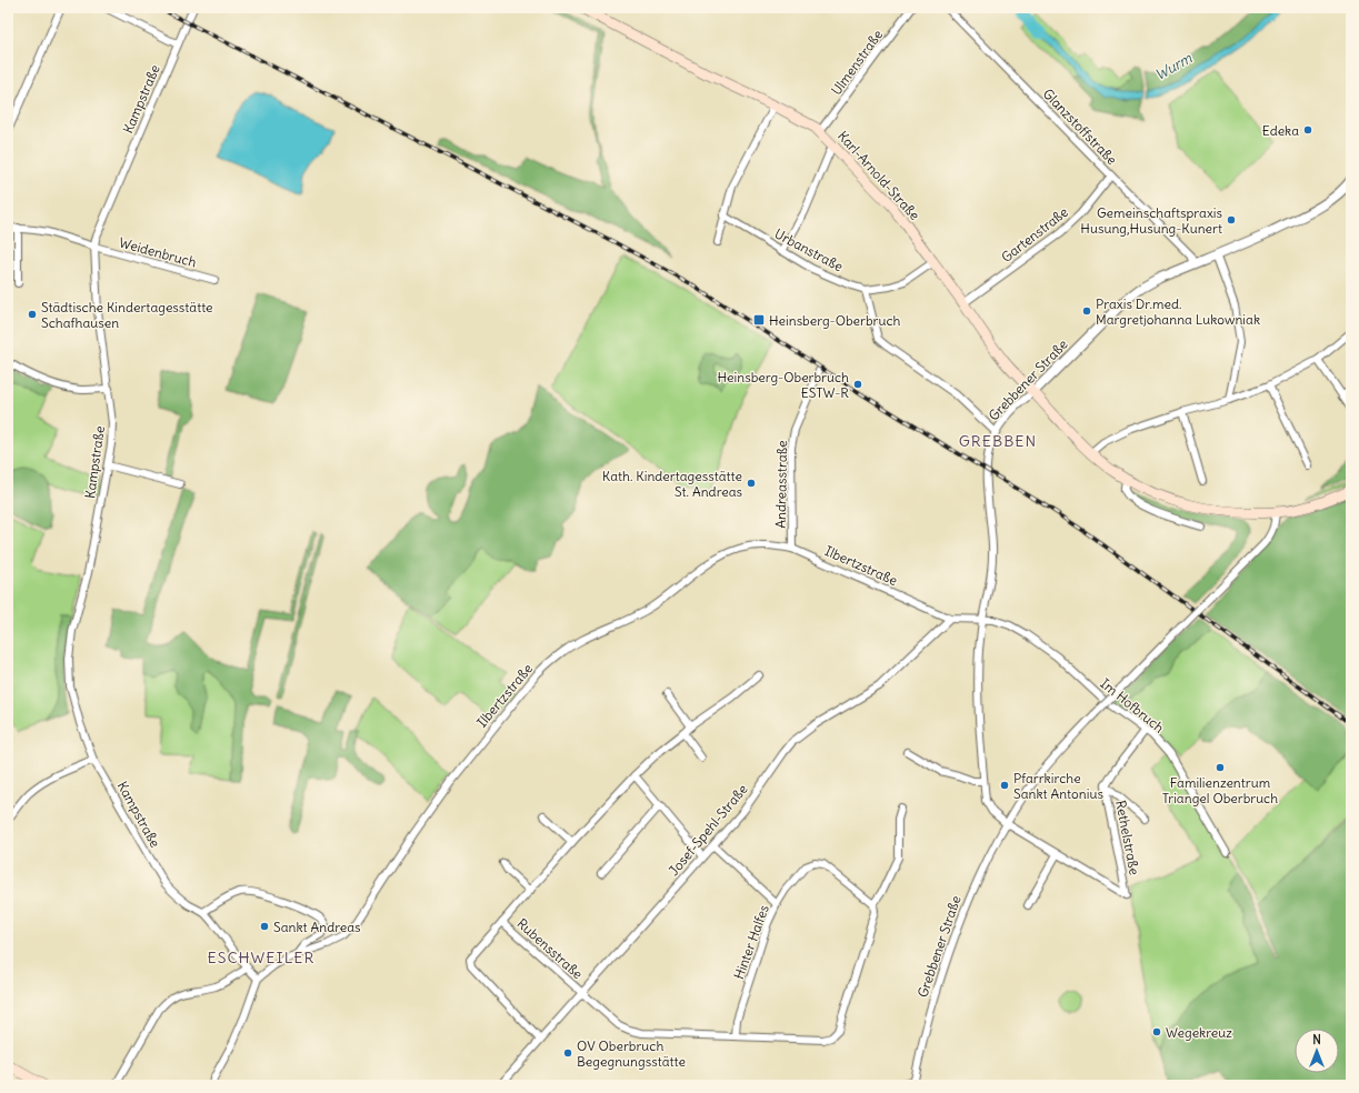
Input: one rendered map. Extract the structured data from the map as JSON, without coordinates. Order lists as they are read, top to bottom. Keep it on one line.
{"streets":{"main road":["Karl-Arnold-Straße"],"street":["Ulmenstraße","Kampstraße","Glanzstoffstraße","Gartenstraße","Urbanstraße","Weidenbruch","Grebbener Straße","Andreasstraße","Ilbertzstraße","Im Hofbruch","Josef-Spehl-Straße","Rethelstraße","Hinter Halfes","Rubensstraße"]},"crossings":[["Ulmenstraße","Karl-Arnold-Straße"],["Kampstraße","Weidenbruch"],["Glanzstoffstraße","Gartenstraße"],["Glanzstoffstraße","Grebbener Straße"],["Karl-Arnold-Straße","Gartenstraße"],["Karl-Arnold-Straße","Urbanstraße"],["Karl-Arnold-Straße","Grebbener Straße"],["Grebbener Straße","Im Hofbruch"],["Andreasstraße","Ilbertzstraße"],["Ilbertzstraße","Josef-Spehl-Straße"],["Josef-Spehl-Straße","Rubensstraße"]],"districts":["GREBBEN","ESCHWEILER"],"water":["Wurm"],"places":{"other":["Edeka","Gemeinschaftspraxis Husung,Husung-Kunert","Praxis Dr.med. Margretjohanna Lukowniak","Städtische Kindertagesstätte Schafhausen","Heinsberg-Oberbruch ESTW-R","Kath. Kindertagesstätte St. Andreas","Familienzentrum Triangel Oberbruch","Pfarrkirche Sankt Antonius","Sankt Andreas","Wegekreuz","OV Oberbruch Begegnungsstätte"],"transit":["Heinsberg-Oberbruch"]},"north":"top"}
